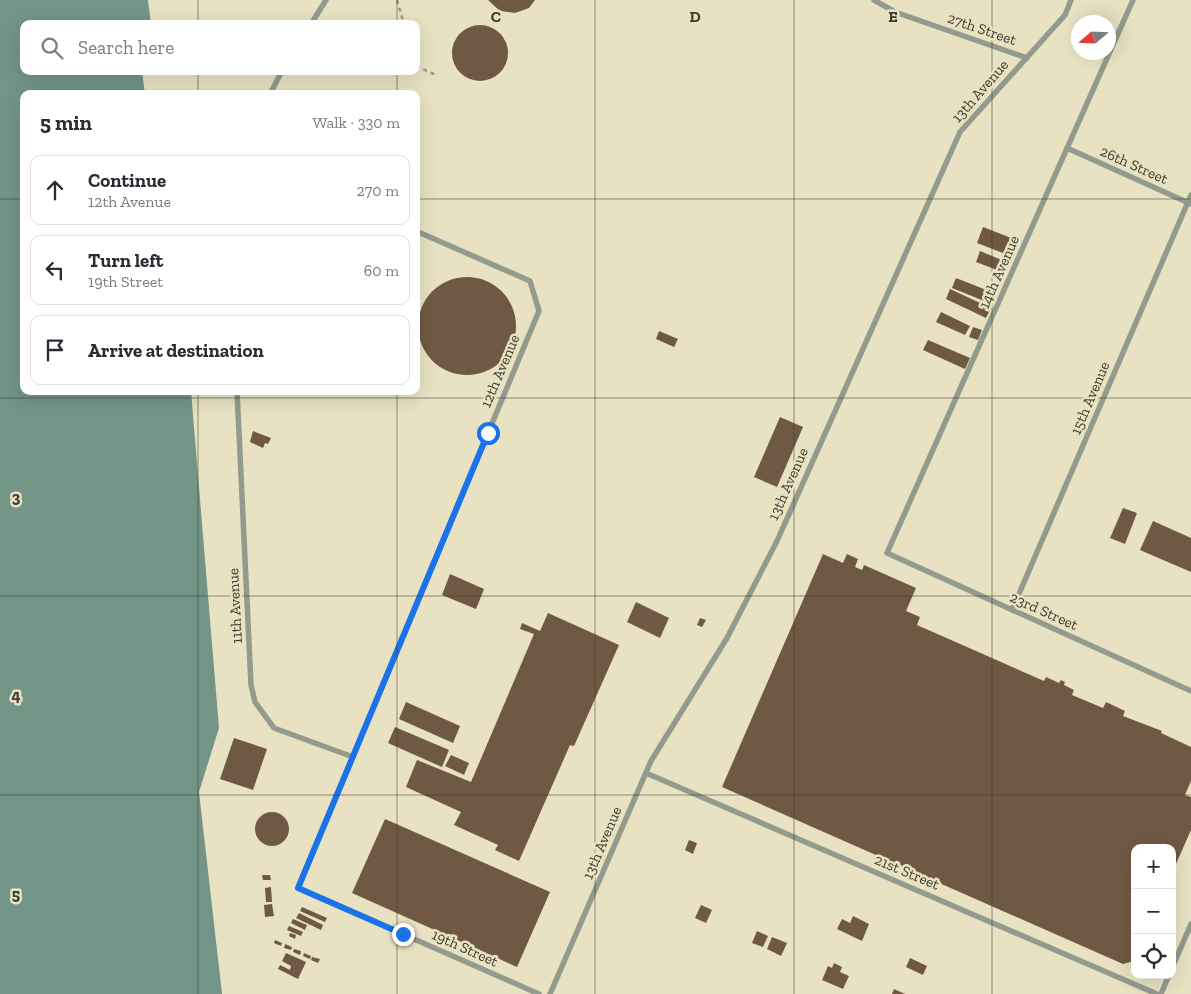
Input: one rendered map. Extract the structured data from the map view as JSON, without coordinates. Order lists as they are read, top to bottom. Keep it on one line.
{"streets":{"lane":["27th Street","13th Avenue","26th Street","14th Avenue","12th Avenue","15th Avenue","11th Avenue","23rd Street","21st Street","19th Street"]},"crossings":[["27th Street","13th Avenue"],["13th Avenue","21st Street"],["26th Street","14th Avenue"],["26th Street","15th Avenue"],["14th Avenue","23rd Street"],["12th Avenue","11th Avenue"],["12th Avenue","19th Street"],["15th Avenue","23rd Street"]],"north":"left","page":{"search":"Search here","heading":["5 min","Walk · 330 m"],"list":[["Continue","12th Avenue","270 m"],["Turn left","19th Street","60 m"],"Arrive at destination"],"map_buttons":["+","−"]},"grid":{"columns":["C","D","E"],"rows":["3","4","5"]}}
